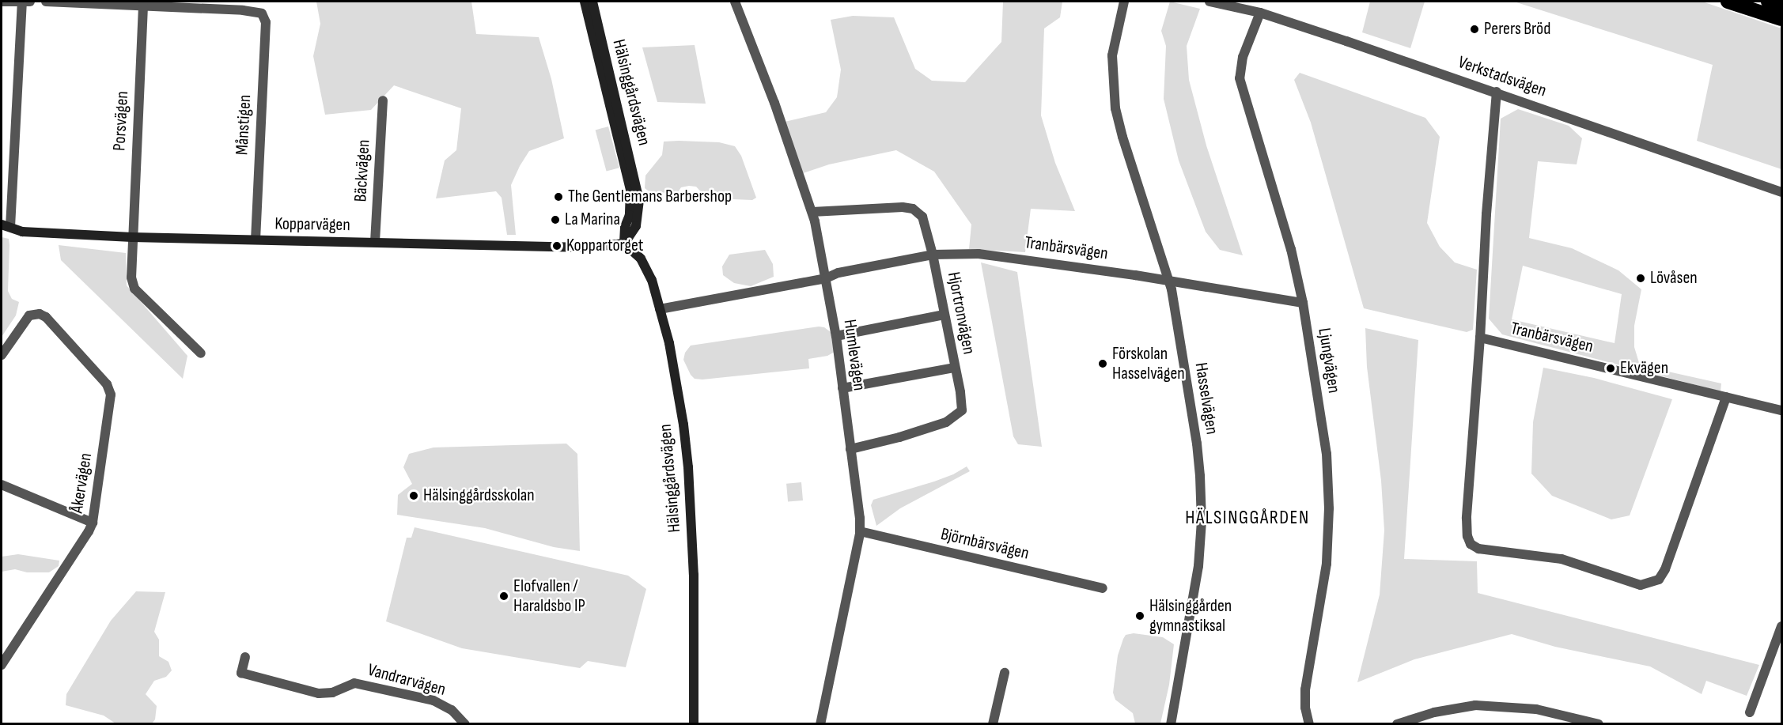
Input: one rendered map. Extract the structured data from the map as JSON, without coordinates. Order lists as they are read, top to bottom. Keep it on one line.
{"streets":{"street":["Verkstadsvägen","Hälsinggårdsvägen","Porsvägen","Månstigen","Bäckvägen","Kopparvägen","Tranbärsvägen","Hjortronvägen","Humlevägen","Ljungvägen","Hasselvägen","Åkervägen","Björnbärsvägen","Vandrarvägen"]},"crossings":[["Verkstadsvägen","Ljungvägen"],["Hälsinggårdsvägen","Kopparvägen"],["Porsvägen","Månstigen"],["Porsvägen","Kopparvägen"],["Månstigen","Kopparvägen"],["Bäckvägen","Kopparvägen"],["Tranbärsvägen","Hjortronvägen"],["Tranbärsvägen","Humlevägen"],["Tranbärsvägen","Ljungvägen"],["Tranbärsvägen","Hasselvägen"],["Hjortronvägen","Humlevägen"],["Humlevägen","Björnbärsvägen"]],"districts":["HÄLSINGGÅRDEN"],"places":["Perers Bröd","The Gentlemans Barbershop","La Marina","Koppartorget","Lövåsen","Förskolan Hasselvägen","Ekvägen","Hälsinggårdsskolan","Elofvallen / Haraldsbo IP","Hälsinggården gymnastiksal"]}
